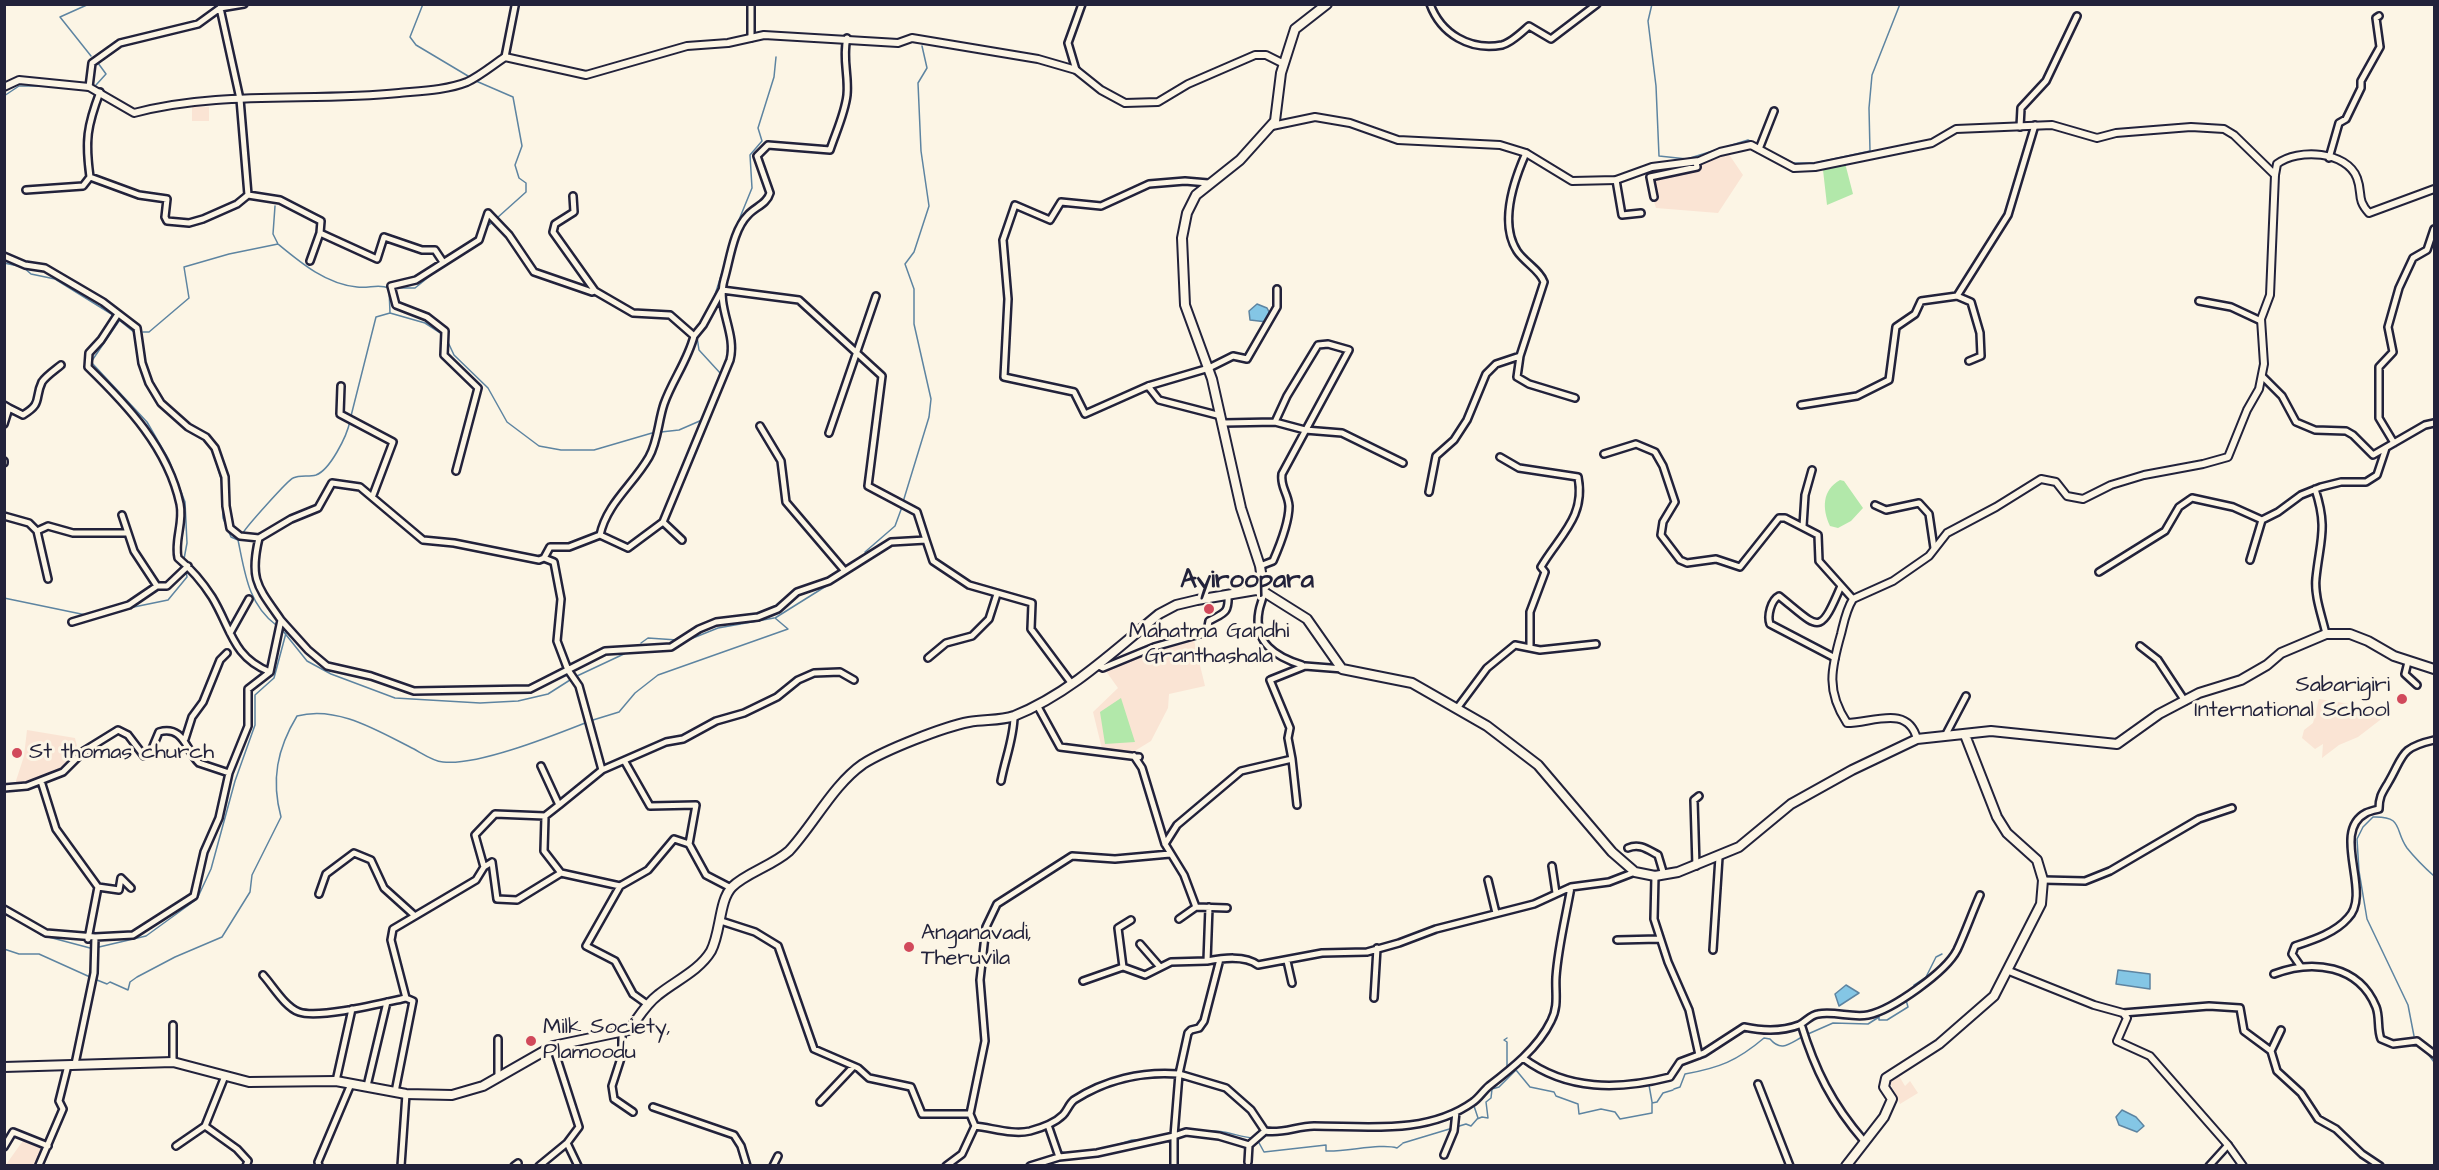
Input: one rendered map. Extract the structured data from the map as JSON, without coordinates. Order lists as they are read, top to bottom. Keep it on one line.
{"districts":["Ayiroopara"],"places":["Mahatma Gandhi Granthashala","Sabarigiri International School","St thomas church","Anganavadi, Theruvila","Milk Society, Plamoodu"]}
